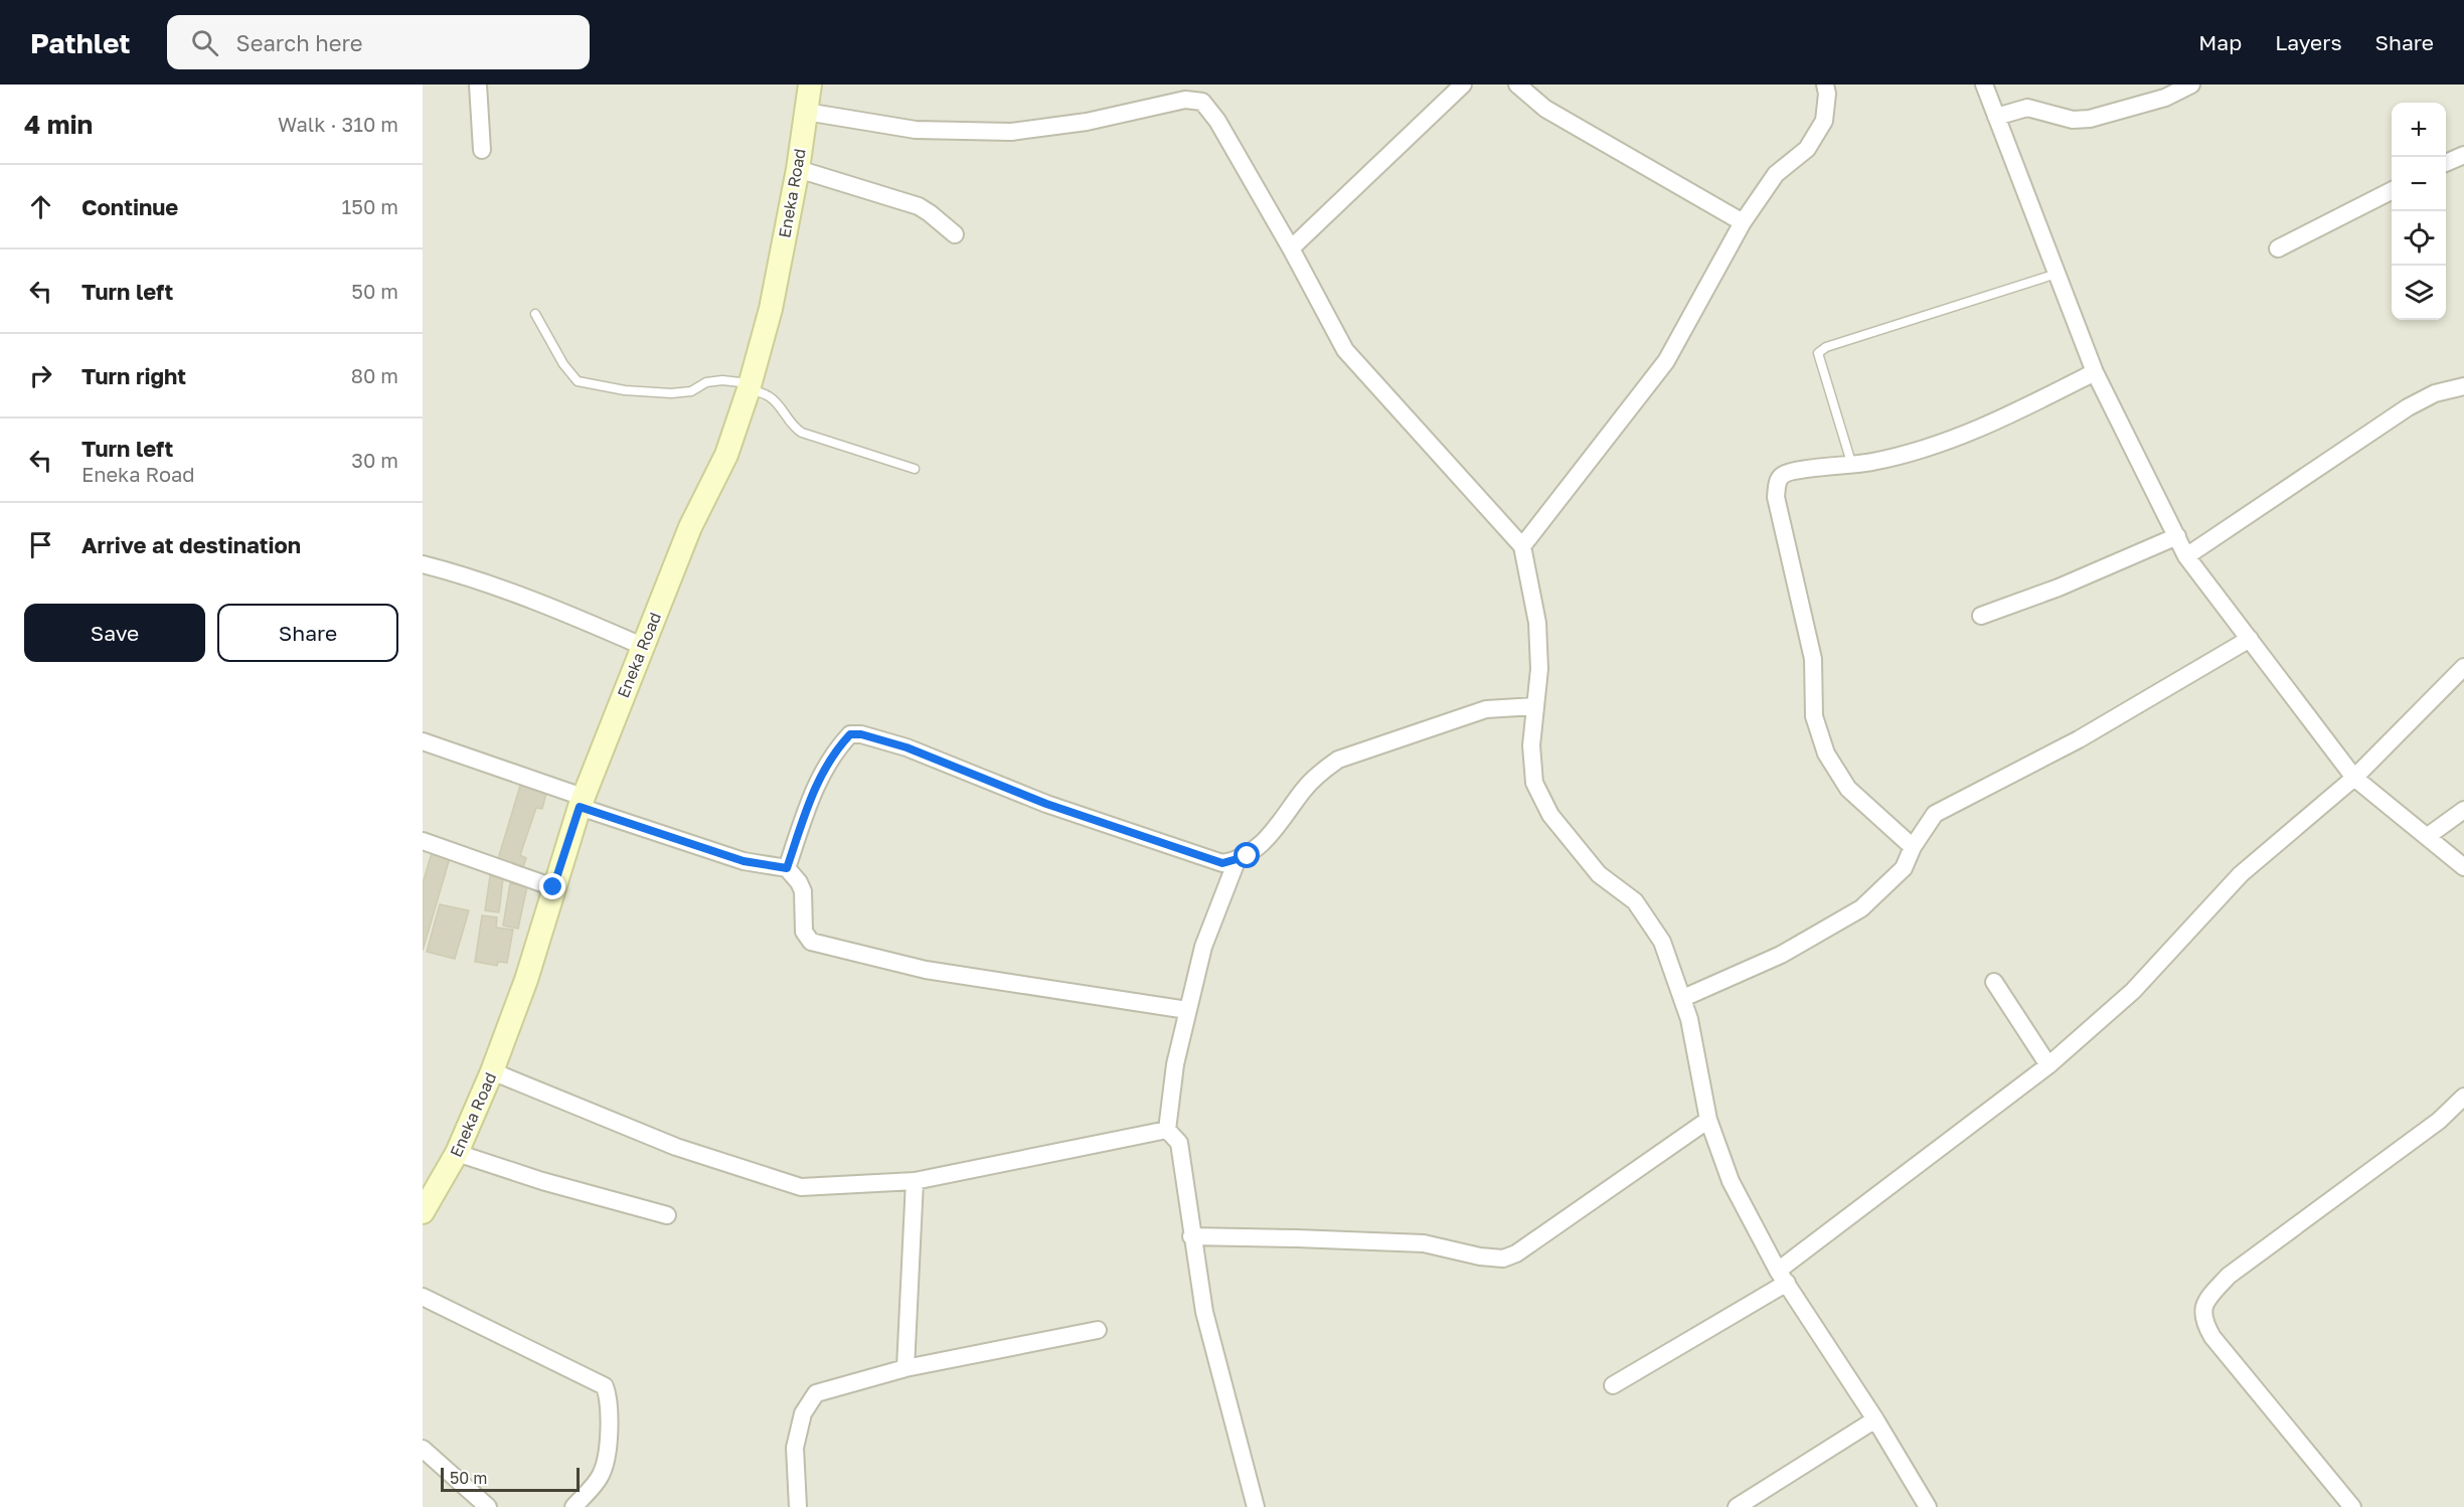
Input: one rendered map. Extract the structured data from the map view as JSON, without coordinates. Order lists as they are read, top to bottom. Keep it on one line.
{"streets":{"main road":["Eneka Road"]},"scale_bar":"50 m","page":{"header":"Pathlet","search":"Search here","nav":["Map","Layers","Share"],"heading":["4 min","Walk · 310 m"],"map_buttons":["+","−"],"list":[["Continue","150 m"],["Turn left","50 m"],["Turn right","80 m"],["Turn left","Eneka Road","30 m"],"Arrive at destination"],"buttons":["Save","Share"],"scale":"50 m"}}
